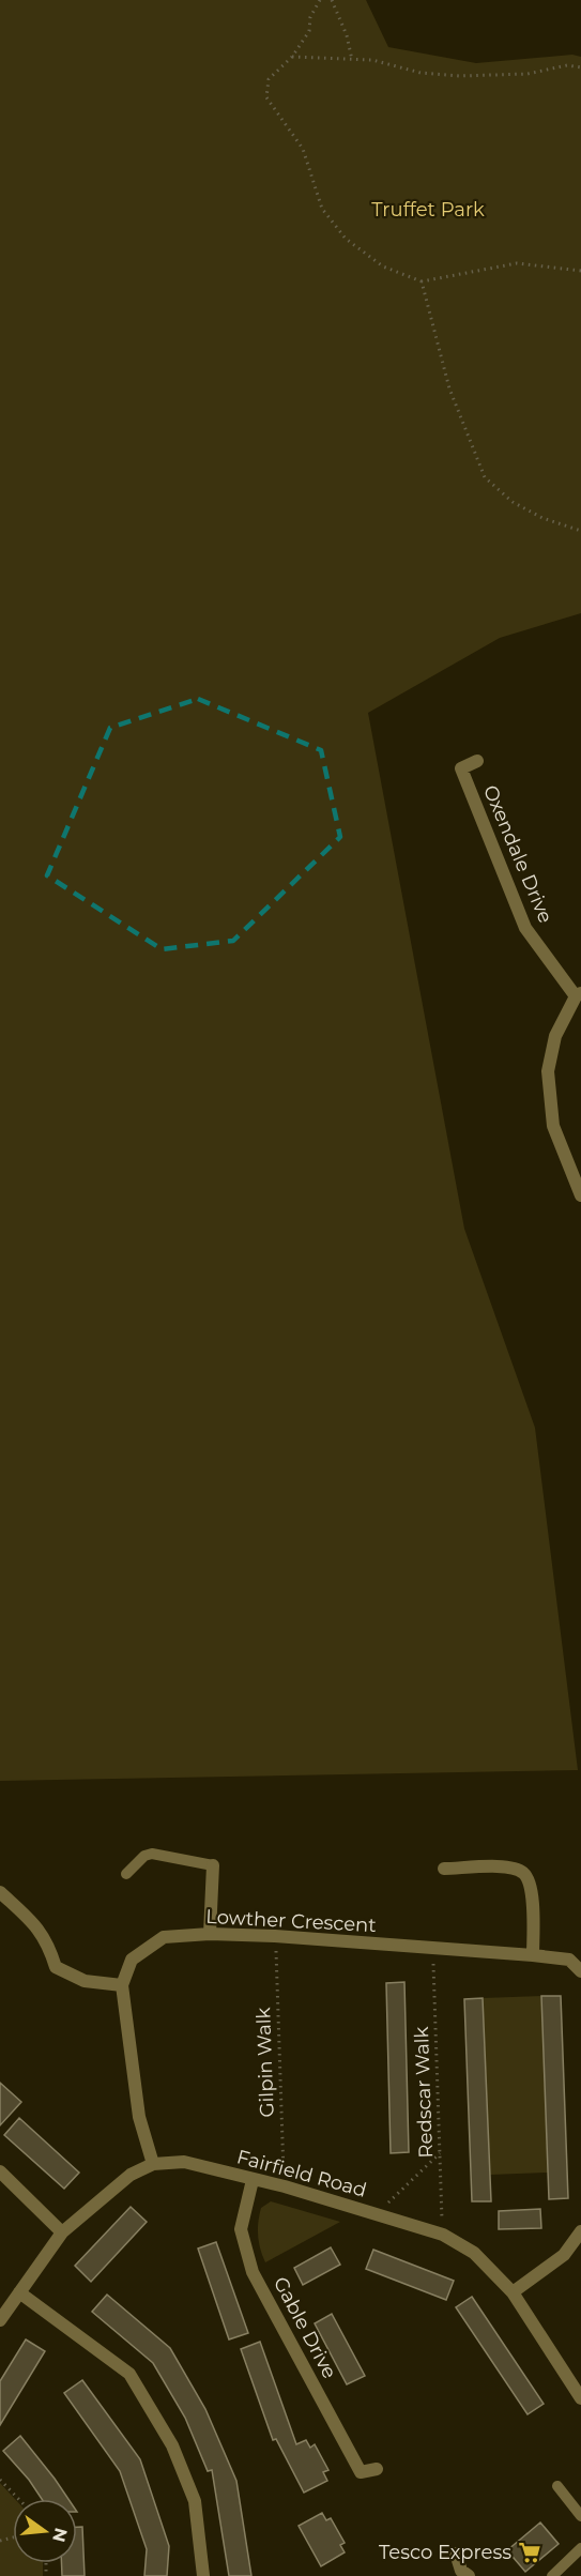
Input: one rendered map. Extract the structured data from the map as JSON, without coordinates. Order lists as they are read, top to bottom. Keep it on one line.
{"streets":{"street":["Oxendale Drive","Lowther Crescent","Fairfield Road","Gable Drive"],"path":["Gilpin Walk","Redscar Walk"]},"crossings":[["Lowther Crescent","Gilpin Walk"],["Lowther Crescent","Redscar Walk"],["Gilpin Walk","Fairfield Road"],["Redscar Walk","Fairfield Road"],["Fairfield Road","Gable Drive"]],"parks":["Truffet Park"],"places":{"supermarket":["Tesco Express"]},"north":"right"}
